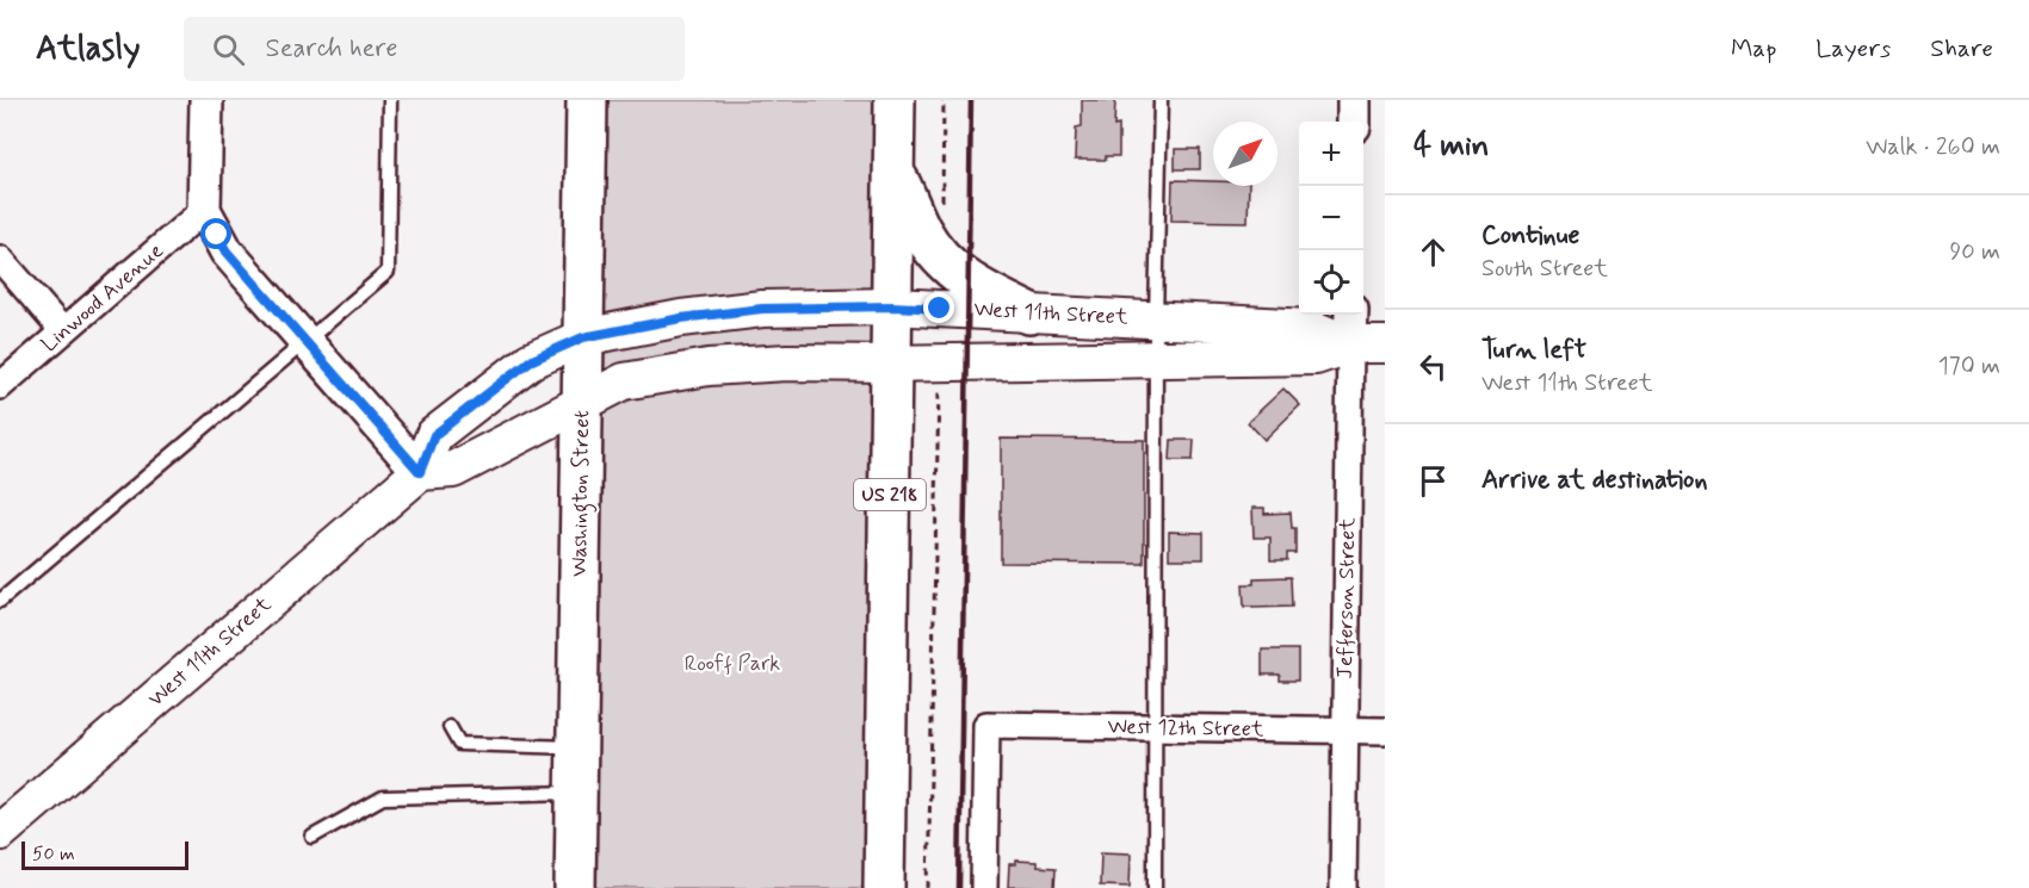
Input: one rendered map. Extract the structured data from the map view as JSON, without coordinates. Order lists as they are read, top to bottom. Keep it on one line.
{"streets":{"highway":["Washington Street","US 218"],"main road":["West 11th Street"],"street":["Linwood Avenue","Jefferson Street","West 12th Street"]},"crossings":[["West 11th Street","Washington Street"],["West 11th Street","US 218"],["West 11th Street","Jefferson Street"],["Jefferson Street","West 12th Street"]],"parks":["Rooff Park"],"scale_bar":"50 m","north":"top right","page":{"header":"Atlasly","search":"Search here","nav":["Map","Layers","Share"],"heading":["4 min","Walk · 260 m"],"map_buttons":["+","−"],"list":[["Continue","South Street","90 m"],["Turn left","West 11th Street","170 m"],"Arrive at destination"],"scale":"50 m"}}
